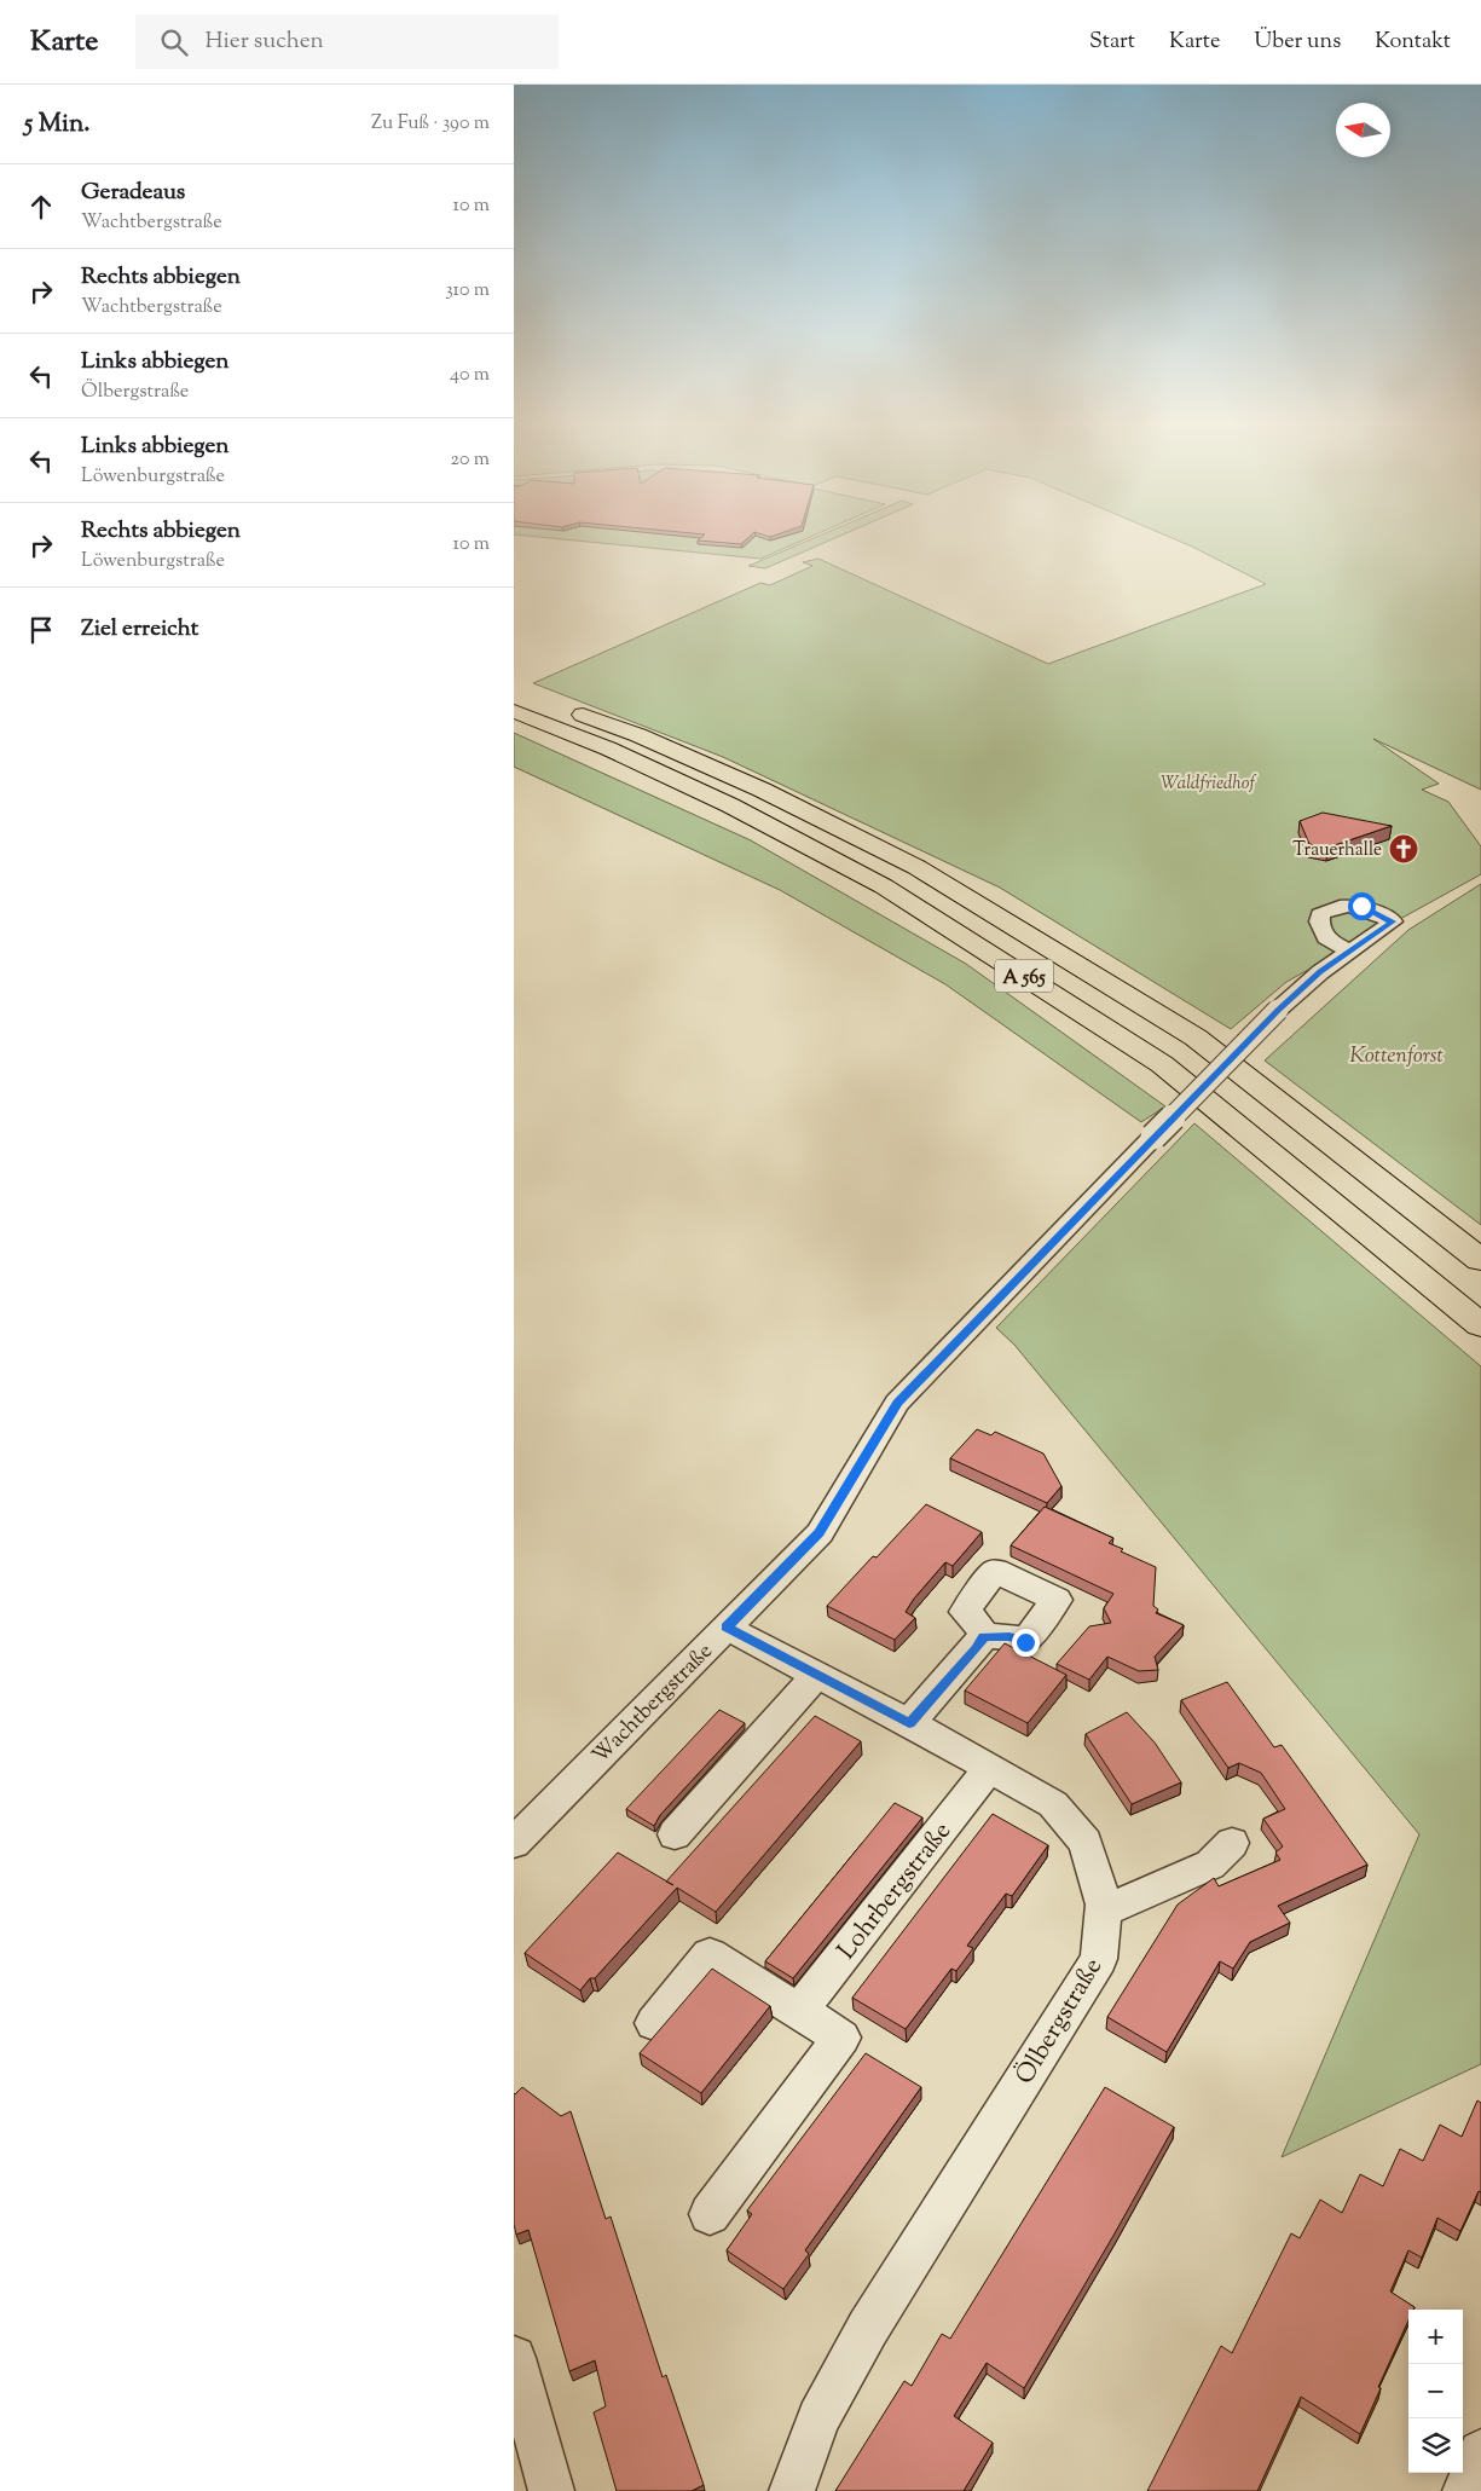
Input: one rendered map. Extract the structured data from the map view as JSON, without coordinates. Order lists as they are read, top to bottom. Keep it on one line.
{"streets":{"highway":["A 565"],"street":["Wachtbergstraße","Lohrbergstraße","Ölbergstraße"]},"crossings":[["Wachtbergstraße","Ölbergstraße"],["Lohrbergstraße","Ölbergstraße"]],"parks":["Waldfriedhof","Kottenforst"],"places":{"church":["Trauerhalle"]},"north":"left","page":{"header":"Karte","search":"Hier suchen","nav":["Start","Karte","Über uns","Kontakt"],"heading":["5 Min.","Zu Fuß · 390 m"],"list":[["Geradeaus","Wachtbergstraße","10 m"],["Rechts abbiegen","Wachtbergstraße","310 m"],["Links abbiegen","Ölbergstraße","40 m"],["Links abbiegen","Löwenburgstraße","20 m"],["Rechts abbiegen","Löwenburgstraße","10 m"],"Ziel erreicht"],"map_buttons":["+","−"]}}
